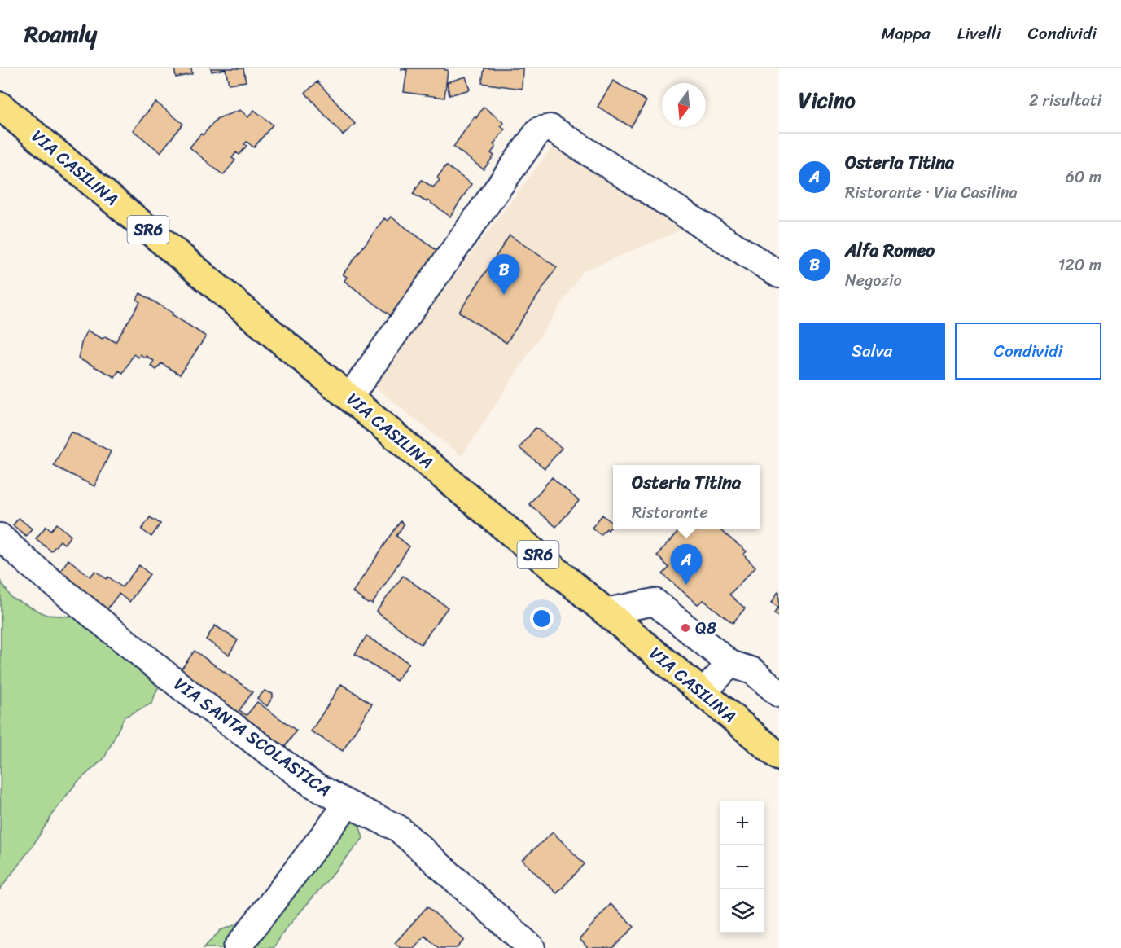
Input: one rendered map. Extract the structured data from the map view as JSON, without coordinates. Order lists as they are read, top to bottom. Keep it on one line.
{"streets":{"main road":["VIA CASILINA","SR6"],"street":["VIA SANTA SCOLASTICA"]},"places":["Q8"],"north":"bottom","page":{"header":"Roamly","nav":["Mappa","Livelli","Condividi"],"heading":["Vicino","2 risultati"],"list":[{"mark":"A","name":"Osteria Titina","note":"Ristorante · Via Casilina","value":"60 m"},{"mark":"B","name":"Alfa Romeo","note":"Negozio","value":"120 m"}],"pins":["B","A"],"buttons":["Salva","Condividi"],"popup":["Osteria Titina","Ristorante"],"map_buttons":["+","−"]}}
